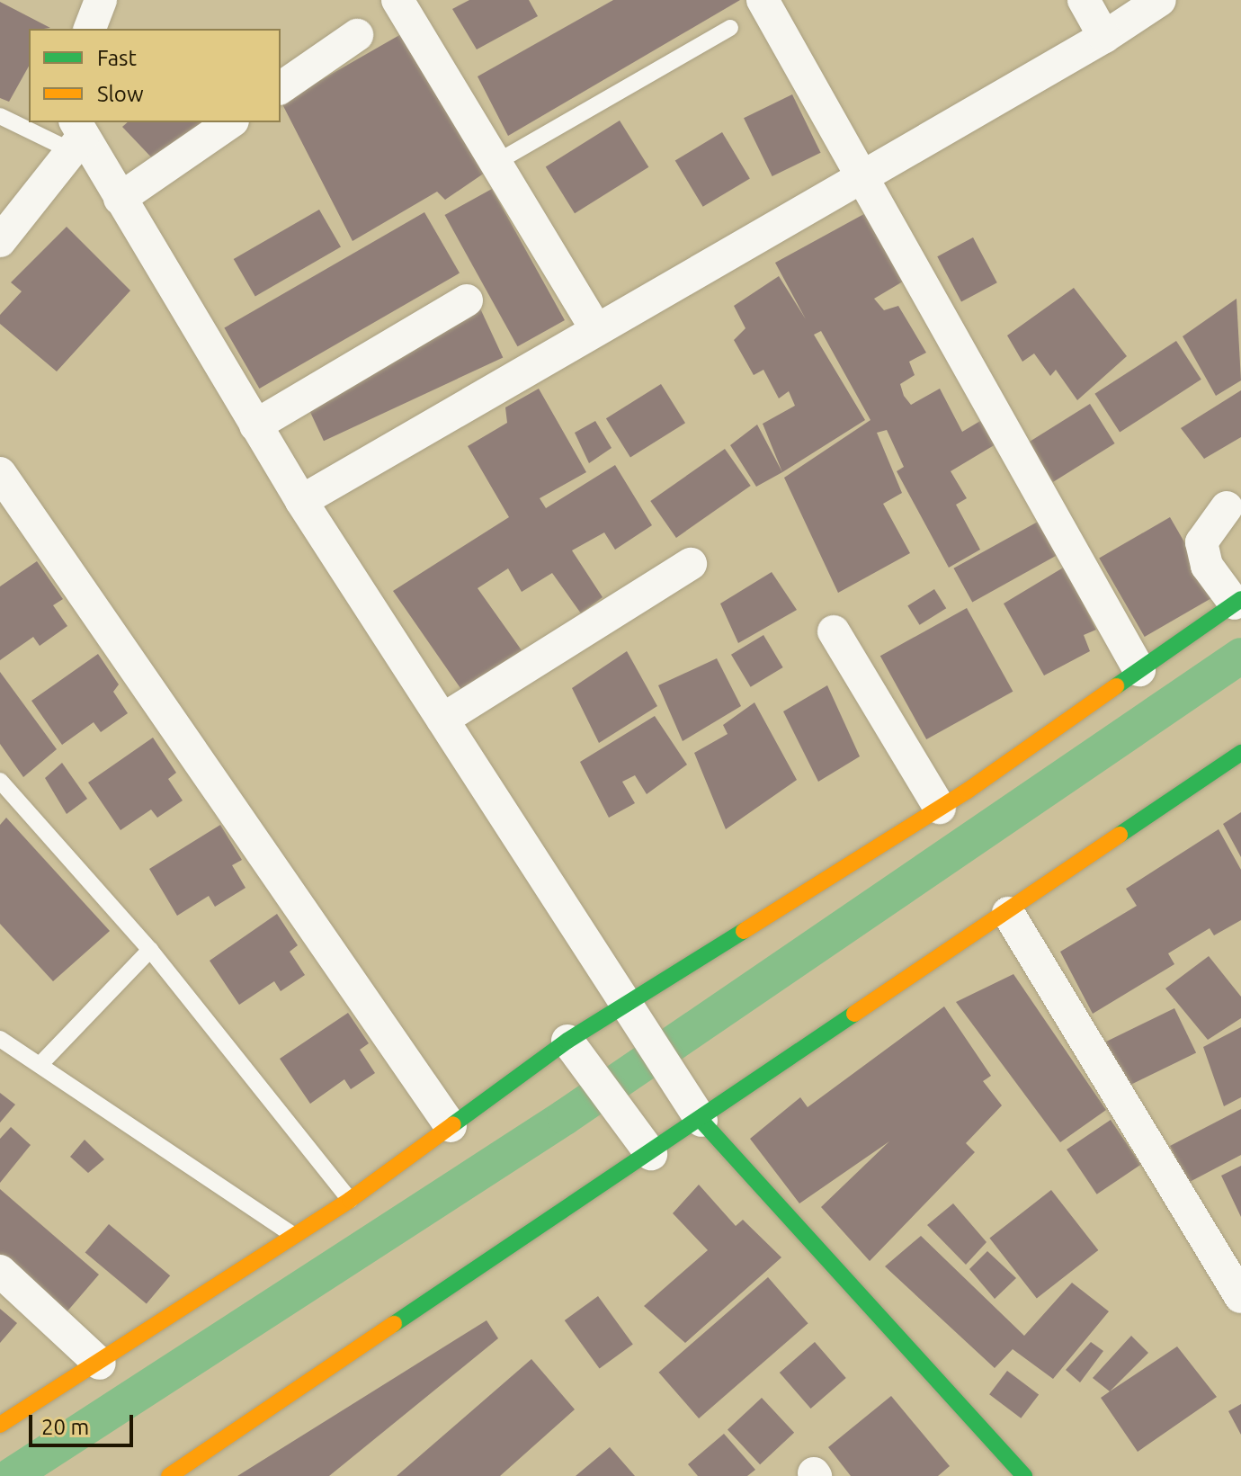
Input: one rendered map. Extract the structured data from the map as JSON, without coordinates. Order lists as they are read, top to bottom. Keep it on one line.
{"legend":["Fast","Slow"],"scale_bar":"20 m"}
